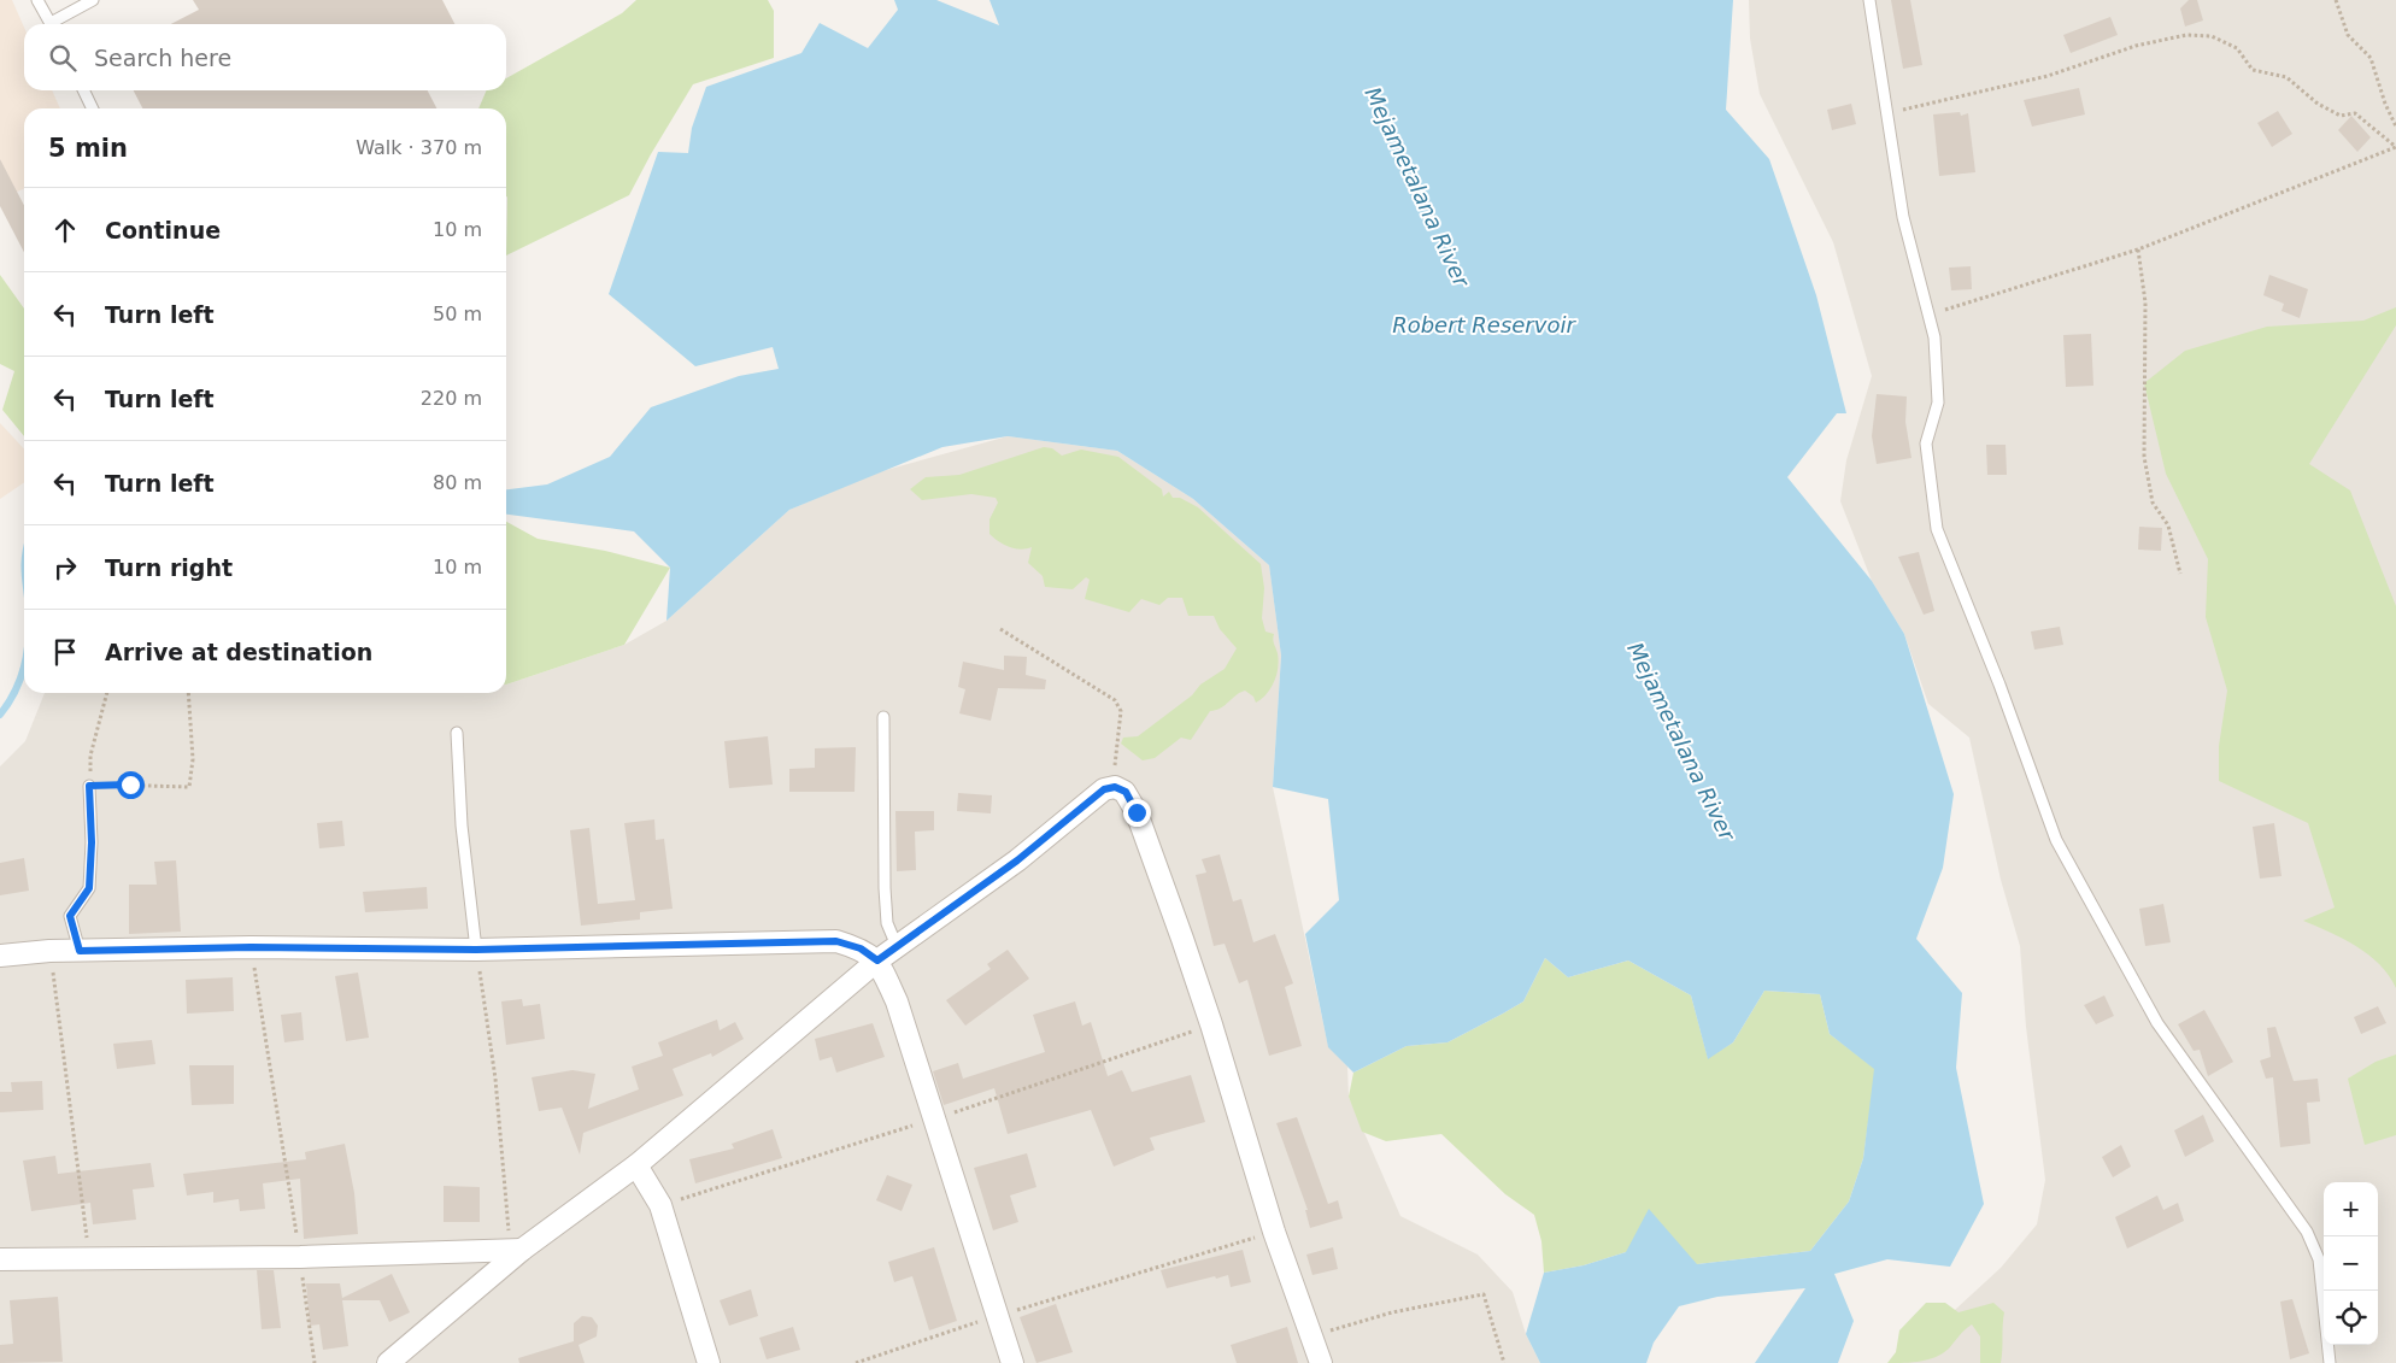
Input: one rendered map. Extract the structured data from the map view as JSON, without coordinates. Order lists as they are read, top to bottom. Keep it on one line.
{"water":["Mejametalana River","Robert Reservoir"],"page":{"search":"Search here","heading":["5 min","Walk · 370 m"],"list":[["Continue","10 m"],["Turn left","50 m"],["Turn left","220 m"],["Turn left","80 m"],["Turn right","10 m"],"Arrive at destination"],"map_buttons":["+","−"]}}
